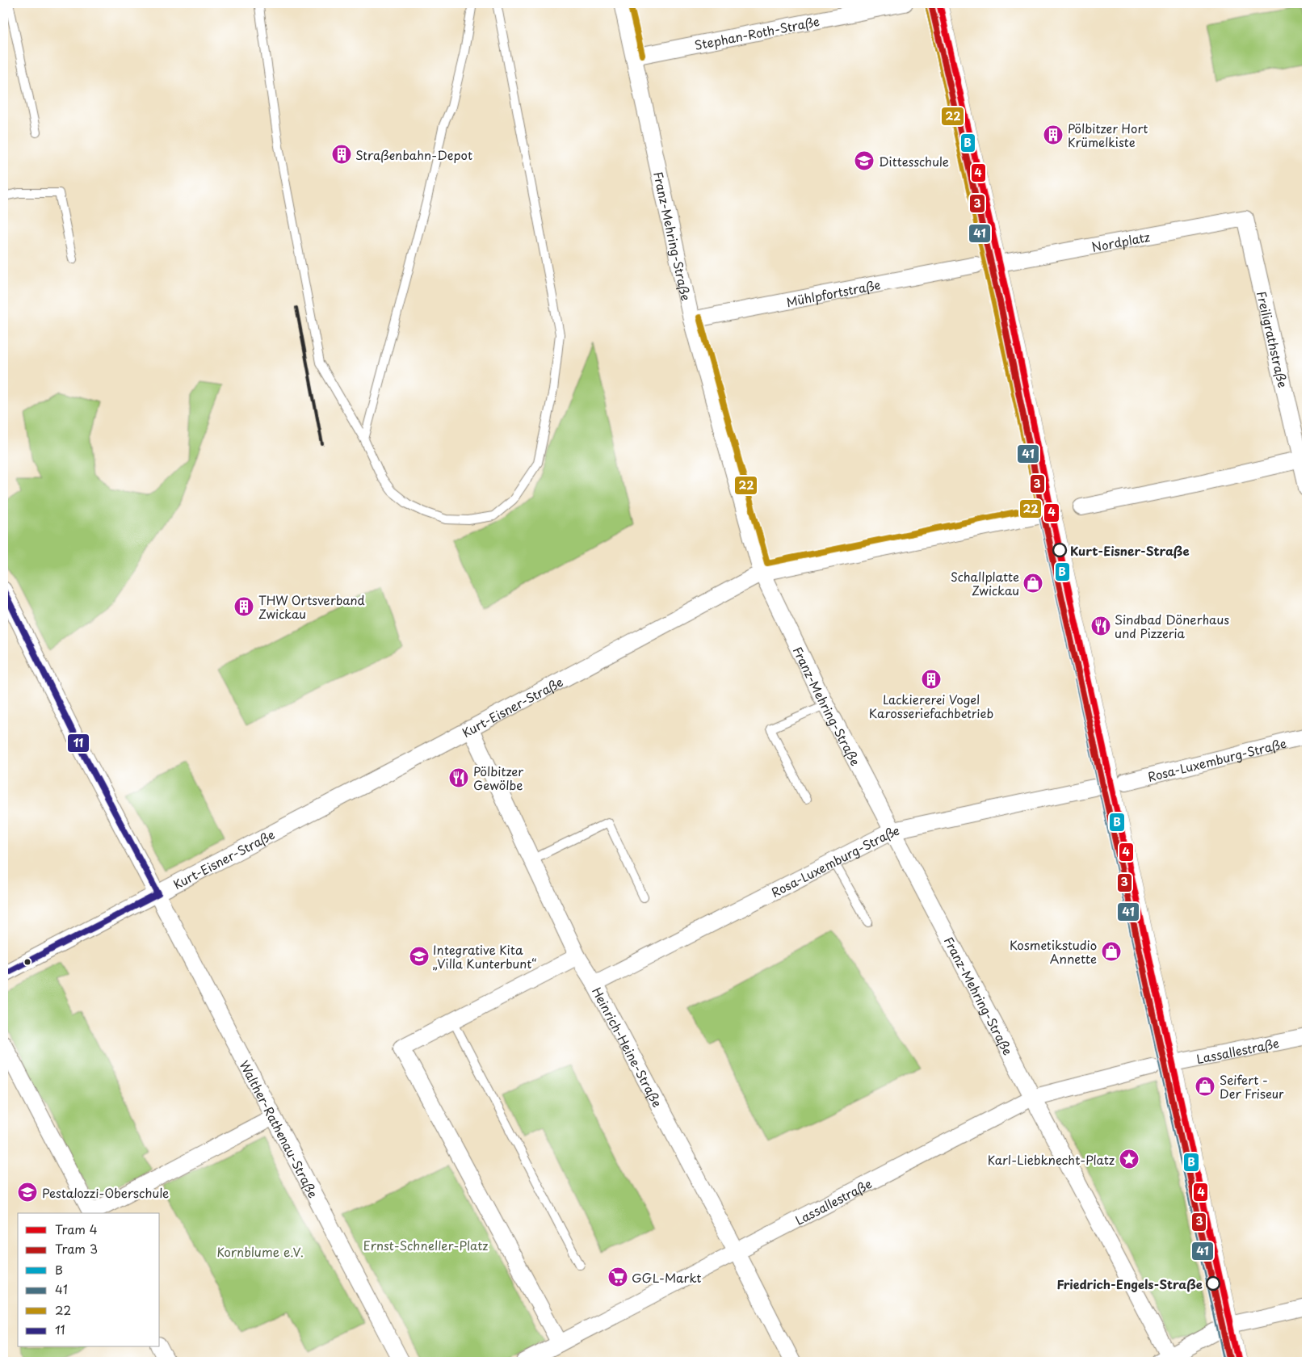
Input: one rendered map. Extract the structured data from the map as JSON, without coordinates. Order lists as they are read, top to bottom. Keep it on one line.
{"streets":{"street":["Stephan-Roth-Straße","Franz-Mehring-Straße","Nordplatz","Mühlpfortstraße","Freiligrathstraße","Kurt-Eisner-Straße","Rosa-Luxemburg-Straße","Heinrich-Heine-Straße","Lassallestraße","Walther-Rathenau-Straße"]},"crossings":[["Stephan-Roth-Straße","Franz-Mehring-Straße"],["Franz-Mehring-Straße","Mühlpfortstraße"],["Franz-Mehring-Straße","Kurt-Eisner-Straße"],["Franz-Mehring-Straße","Rosa-Luxemburg-Straße"],["Franz-Mehring-Straße","Lassallestraße"],["Nordplatz","Mühlpfortstraße"],["Nordplatz","Freiligrathstraße"],["Kurt-Eisner-Straße","Heinrich-Heine-Straße"],["Kurt-Eisner-Straße","Walther-Rathenau-Straße"],["Rosa-Luxemburg-Straße","Heinrich-Heine-Straße"],["Heinrich-Heine-Straße","Lassallestraße"]],"parks":["Ernst-Schneller-Platz","Kornblume e.V."],"places":{"building":["Pölbitzer Hort Krümelkiste","Straßenbahn-Depot","THW Ortsverband Zwickau","Lackiererei Vogel Karosseriefachbetrieb"],"school or university":["Dittesschule","Integrative Kita „Villa Kunterbunt“","Pestalozzi-Oberschule"],"other":["Kurt-Eisner-Straße","Friedrich-Engels-Straße"],"shop":["Schallplatte Zwickau","Kosmetikstudio Annette","Seifert - Der Friseur"],"restaurant":["Sindbad Dönerhaus und Pizzeria","Pölbitzer Gewölbe"],"place":["Karl-Liebknecht-Platz"],"supermarket":["GGL-Markt"]},"lines":["tram line 4","transit line B","transit line 22","tram line 3","transit line 41","transit line 11"],"legend":["Tram 4","Tram 3","B","41","22","11"]}
